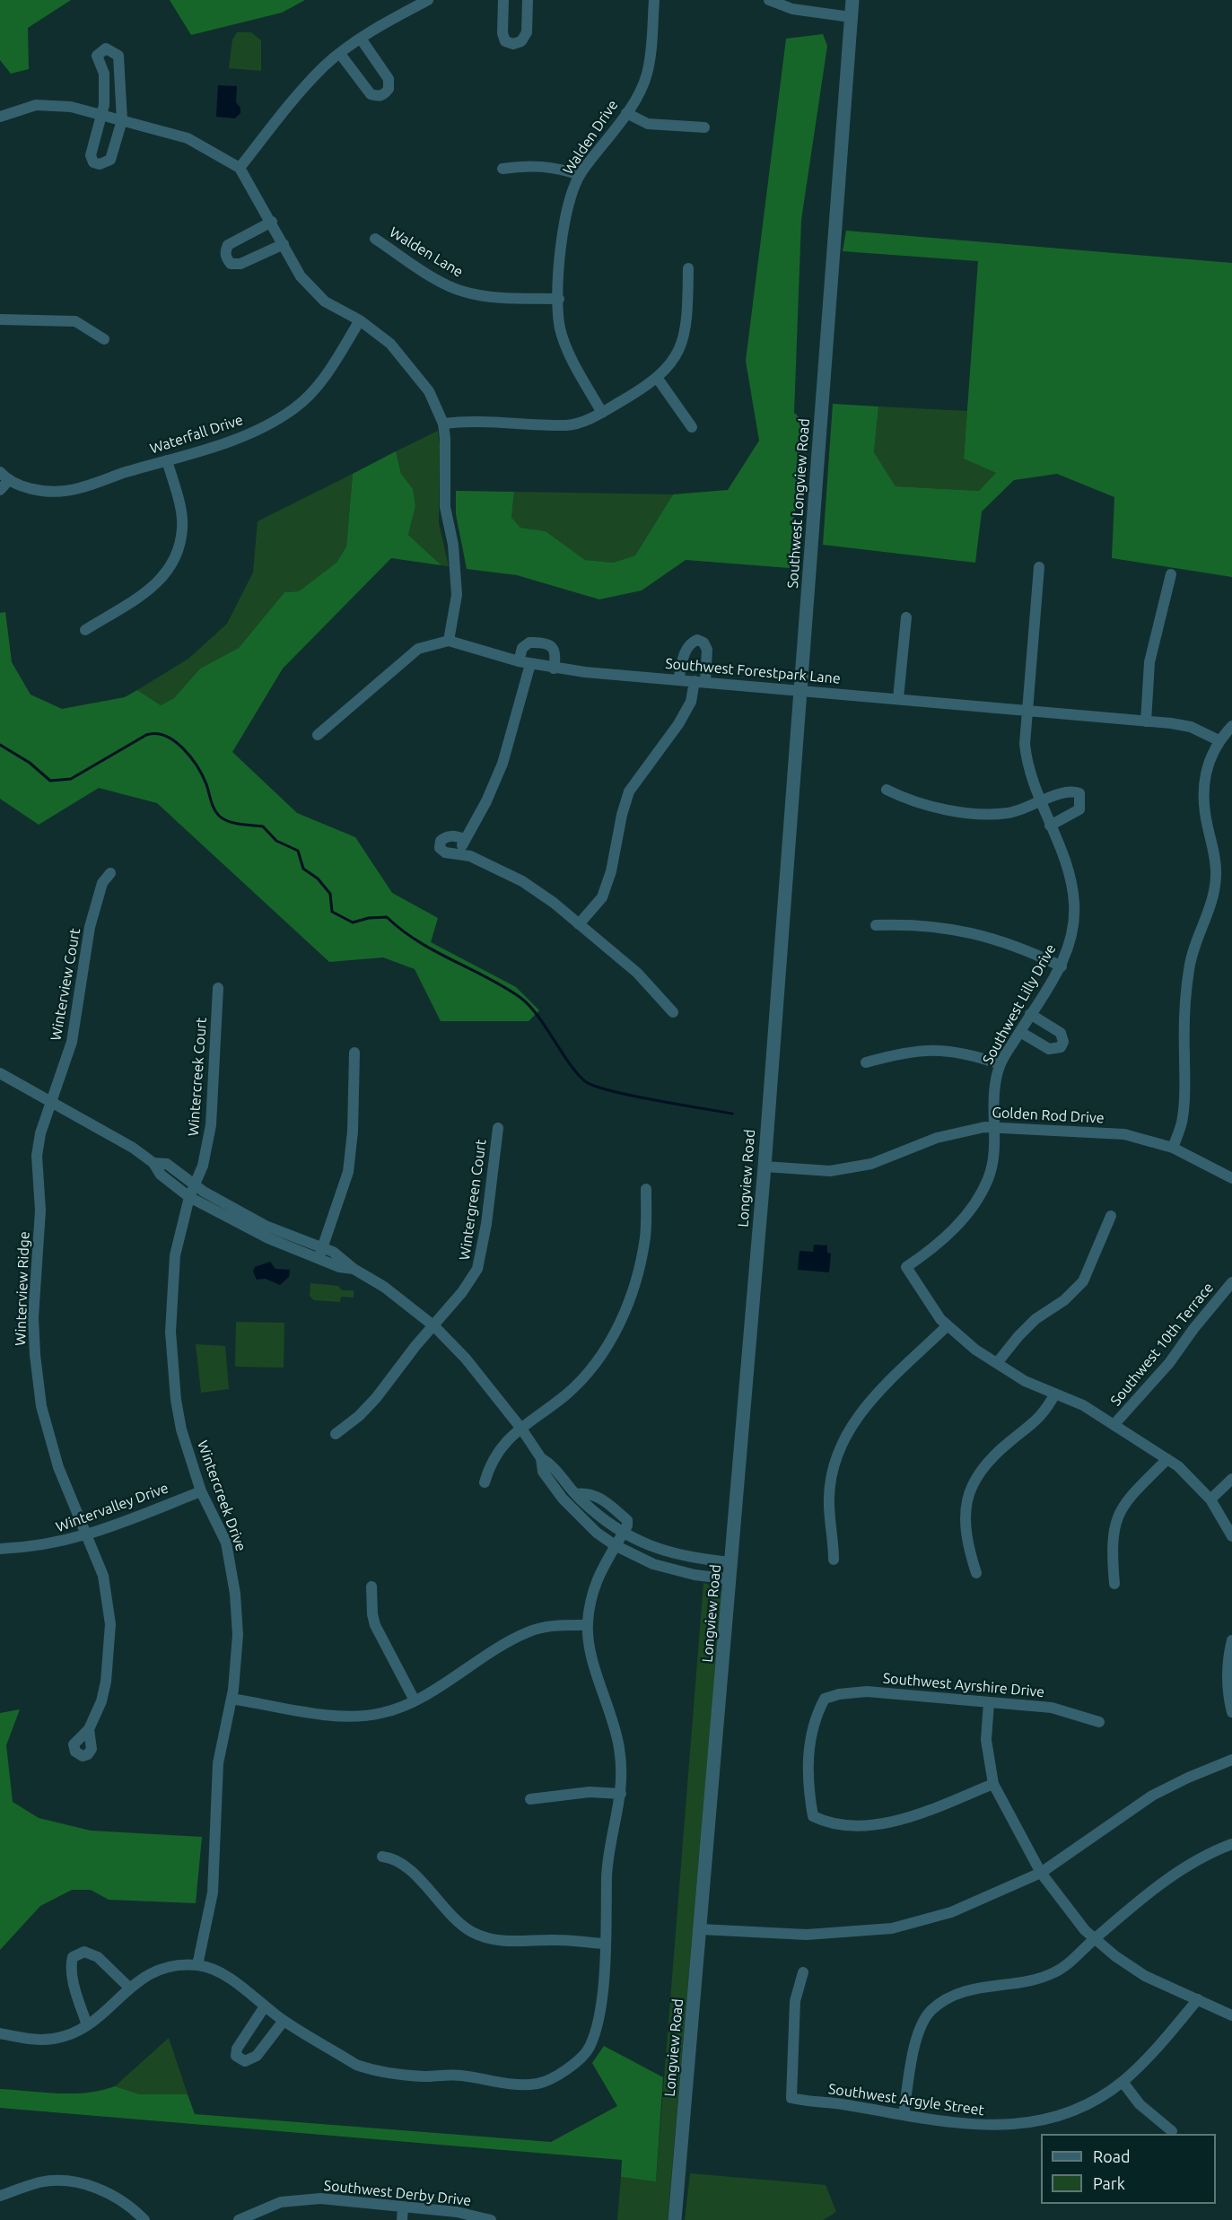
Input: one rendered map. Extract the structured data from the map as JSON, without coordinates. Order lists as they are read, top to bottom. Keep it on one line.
{"streets":{"street":["Walden Drive","Walden Lane","Waterfall Drive","Southwest Longview Road","Southwest Forestpark Lane","Winterview Court","Southwest Lilly Drive","Wintercreek Court","Golden Rod Drive","Longview Road","Wintergreen Court","Winterview Ridge","Southwest 10th Terrace","Wintercreek Drive","Wintervalley Drive","Southwest Ayrshire Drive","Southwest Argyle Street","Southwest Derby Drive"]},"crossings":[["Walden Drive","Walden Lane"],["Southwest Longview Road","Southwest Forestpark Lane"],["Southwest Longview Road","Longview Road"],["Southwest Forestpark Lane","Southwest Lilly Drive"],["Winterview Court","Winterview Ridge"],["Southwest Lilly Drive","Golden Rod Drive"],["Wintercreek Court","Wintercreek Drive"],["Golden Rod Drive","Longview Road"],["Winterview Ridge","Wintervalley Drive"],["Wintercreek Drive","Wintervalley Drive"]],"legend":["Road","Park"]}
